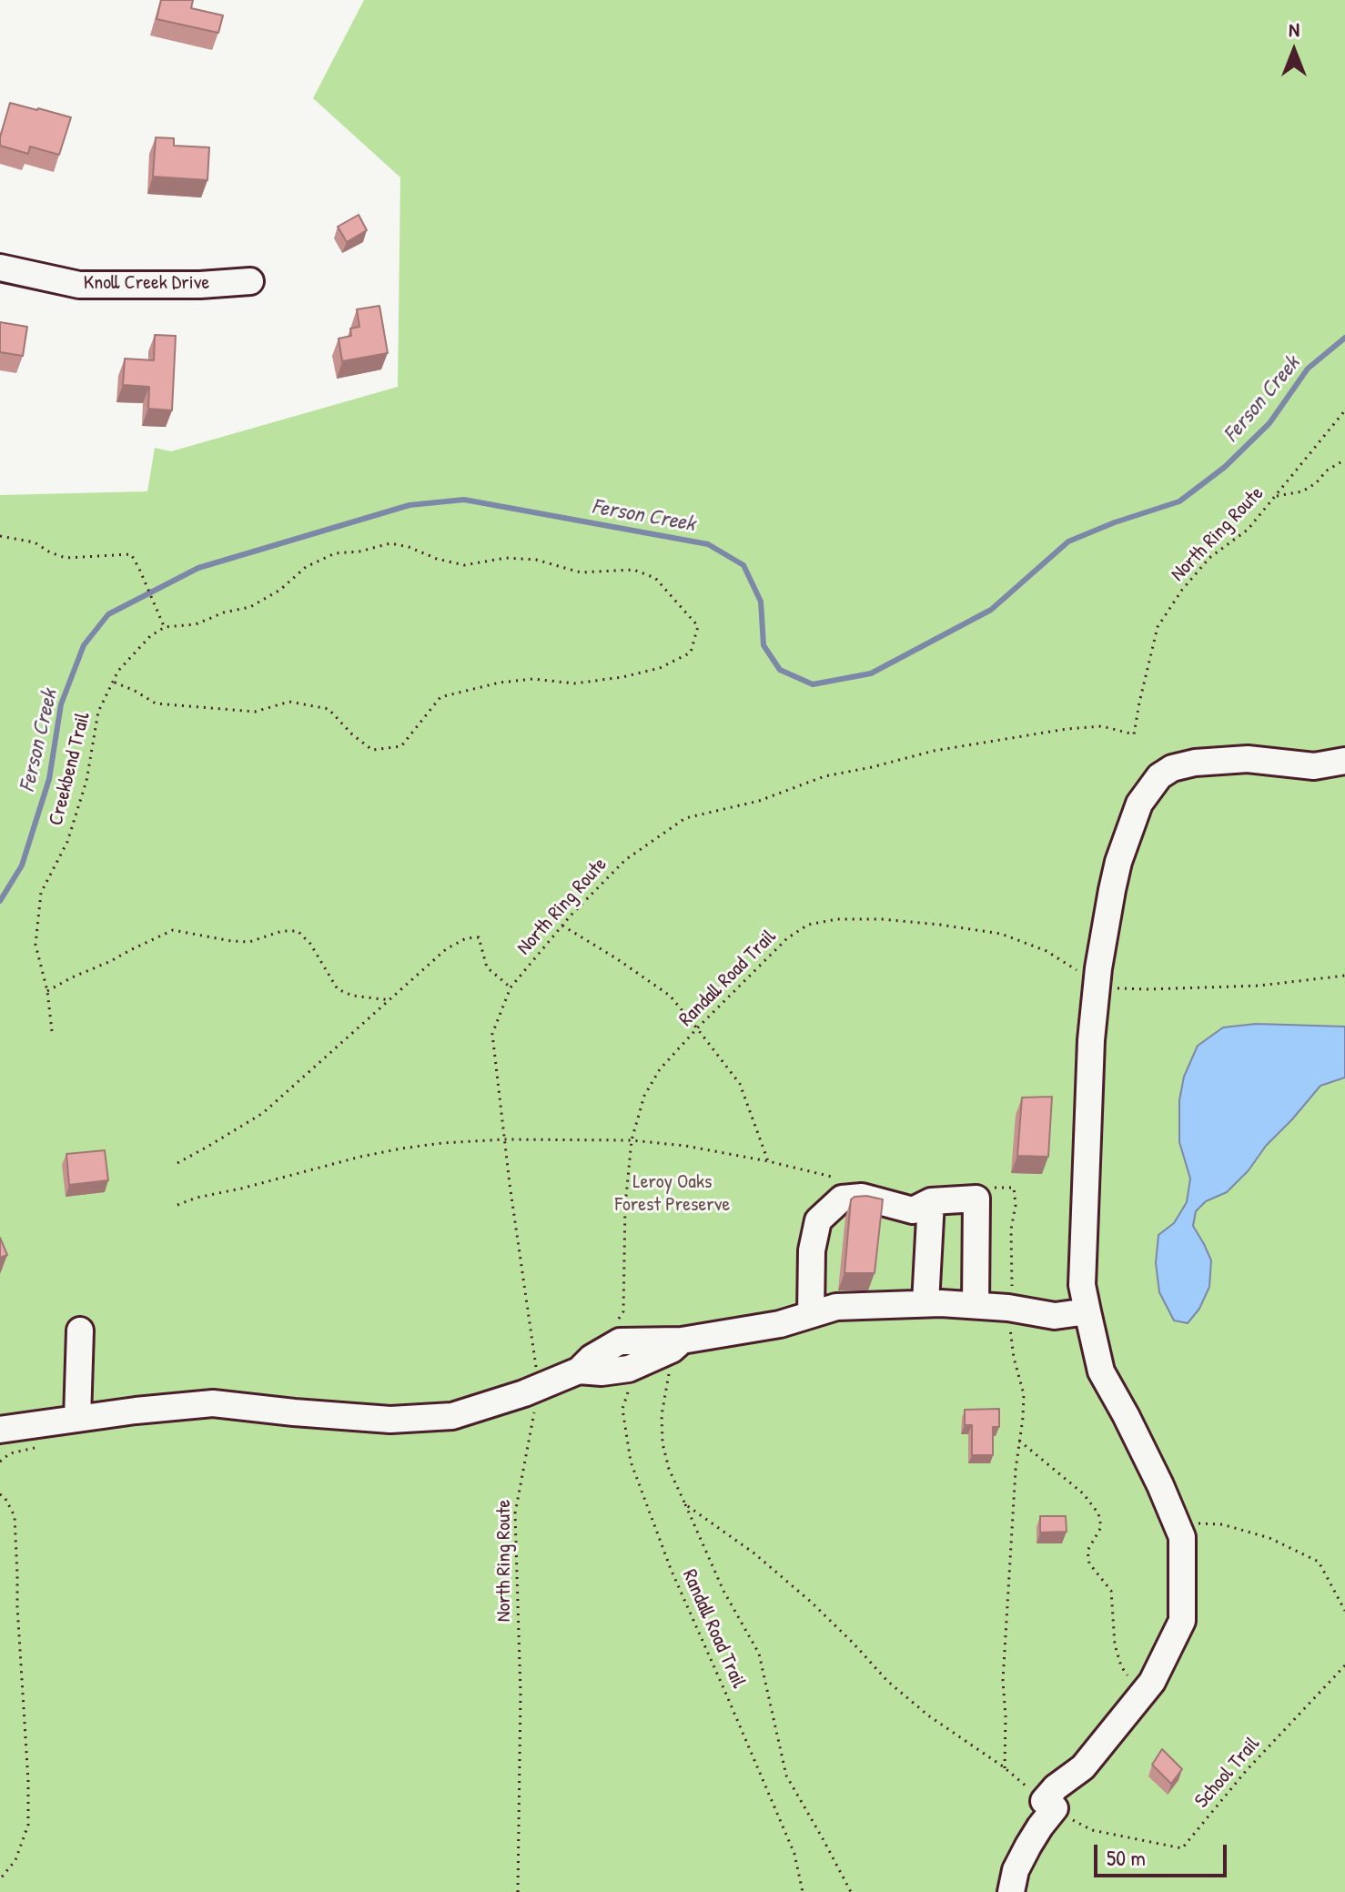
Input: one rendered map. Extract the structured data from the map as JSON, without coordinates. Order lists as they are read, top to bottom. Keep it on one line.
{"streets":{"street":["Knoll Creek Drive"],"path":["North Ring Route","Creekbend Trail","Randall Road Trail","School Trail"]},"water":["Ferson Creek"],"parks":["Leroy Oaks Forest Preserve"],"scale_bar":"50 m","north":"top"}
